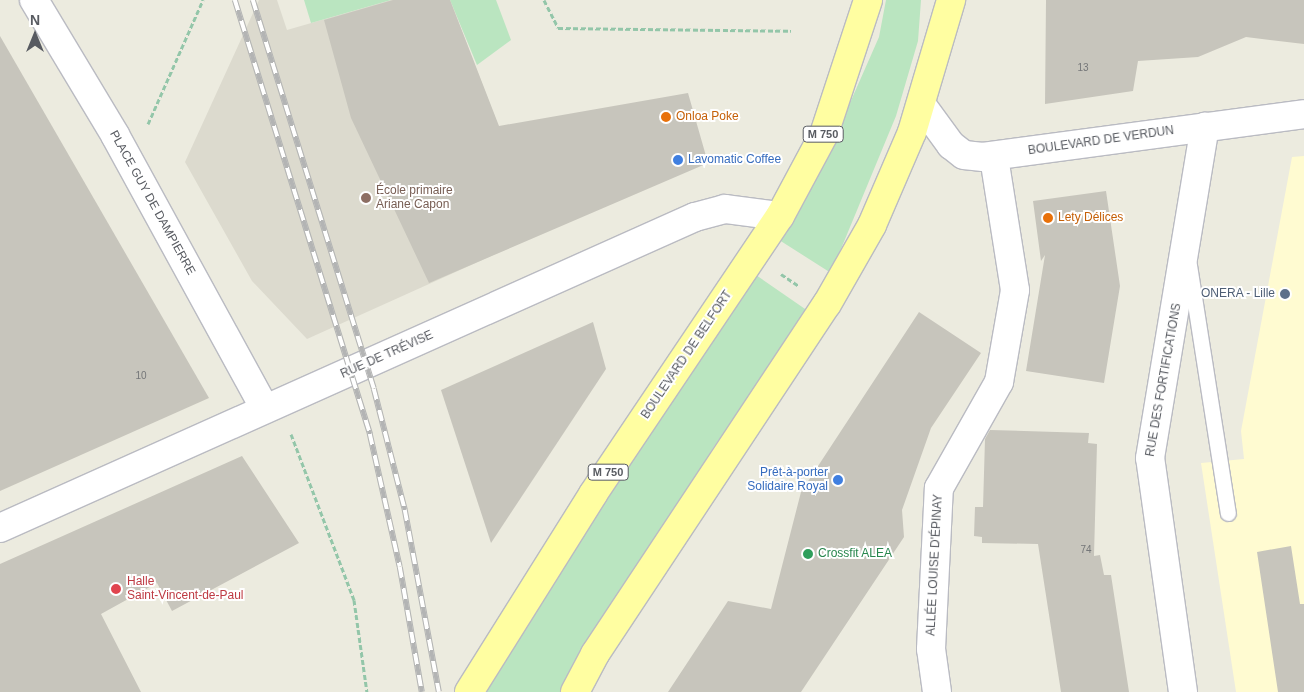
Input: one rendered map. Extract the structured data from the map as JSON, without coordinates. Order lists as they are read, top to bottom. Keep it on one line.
{"streets":{"main road":["M 750","BOULEVARD DE BELFORT"],"street":["BOULEVARD DE VERDUN","PLACE GUY DE DAMPIERRE","RUE DE TRÉVISE","RUE DES FORTIFICATIONS","ALLÉE LOUISE D'ÉPINAY"]},"crossings":[["BOULEVARD DE VERDUN","RUE DES FORTIFICATIONS"],["BOULEVARD DE VERDUN","ALLÉE LOUISE D'ÉPINAY"],["PLACE GUY DE DAMPIERRE","RUE DE TRÉVISE"],["RUE DE TRÉVISE","BOULEVARD DE BELFORT"]],"places":["Onloa Poke","Lavomatic Coffee","École primaire Ariane Capon","Lety Délices","ONERA - Lille","Prêt-à-porter Solidaire Royal","Crossfit ALEA","Halle Saint-Vincent-de-Paul"],"house_numbers":["13","10","74"],"north":"top"}
